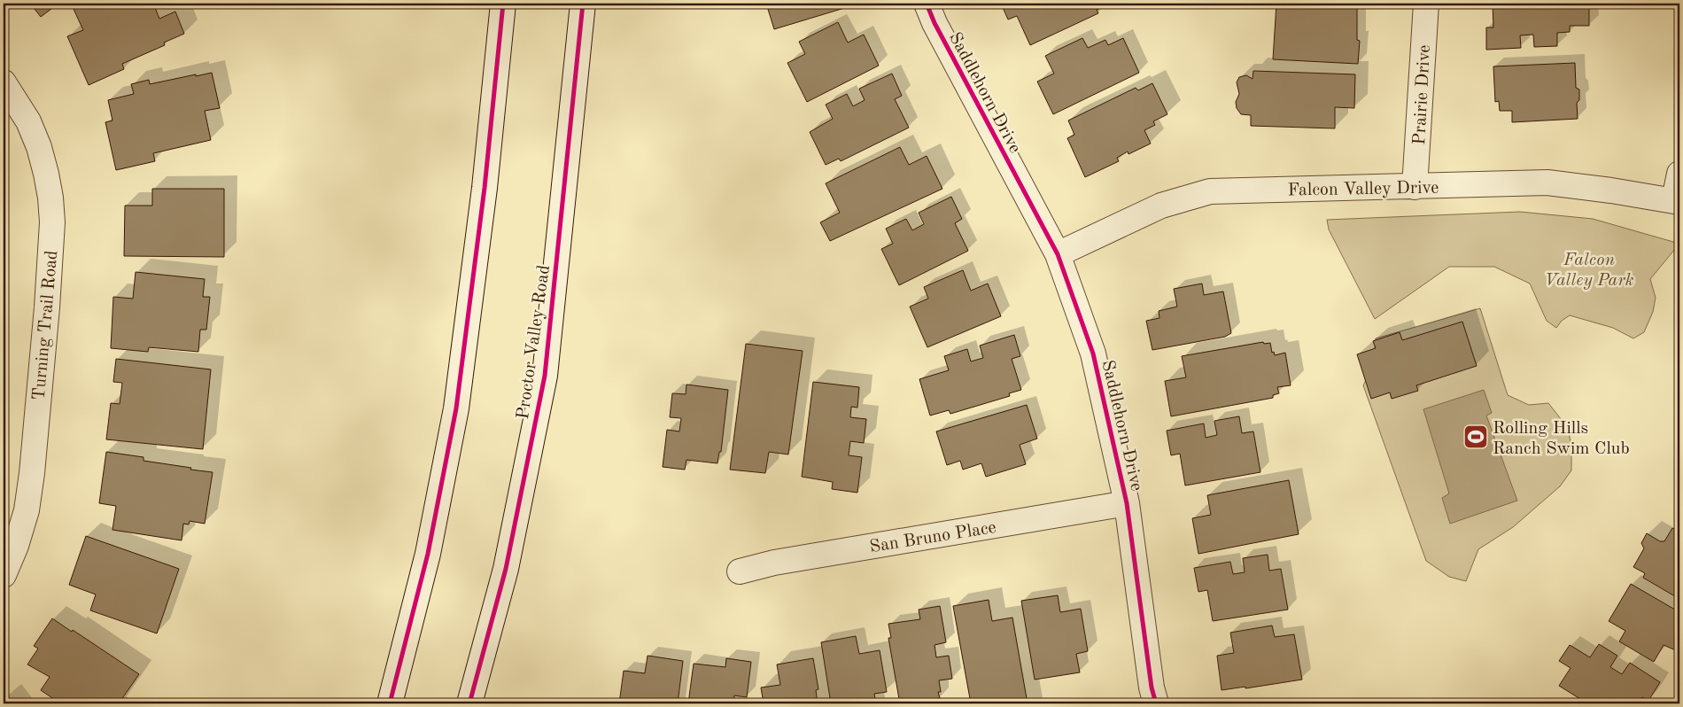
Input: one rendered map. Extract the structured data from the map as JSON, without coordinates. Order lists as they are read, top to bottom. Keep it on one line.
{"streets":{"street":["Saddlehorn Drive","Prairie Drive","Falcon Valley Drive","Turning Trail Road","Proctor Valley Road","San Bruno Place"]},"crossings":[["Saddlehorn Drive","Falcon Valley Drive"],["Saddlehorn Drive","San Bruno Place"],["Prairie Drive","Falcon Valley Drive"]],"parks":["Falcon Valley Park"],"places":{"sports":["Rolling Hills Ranch Swim Club"]}}
